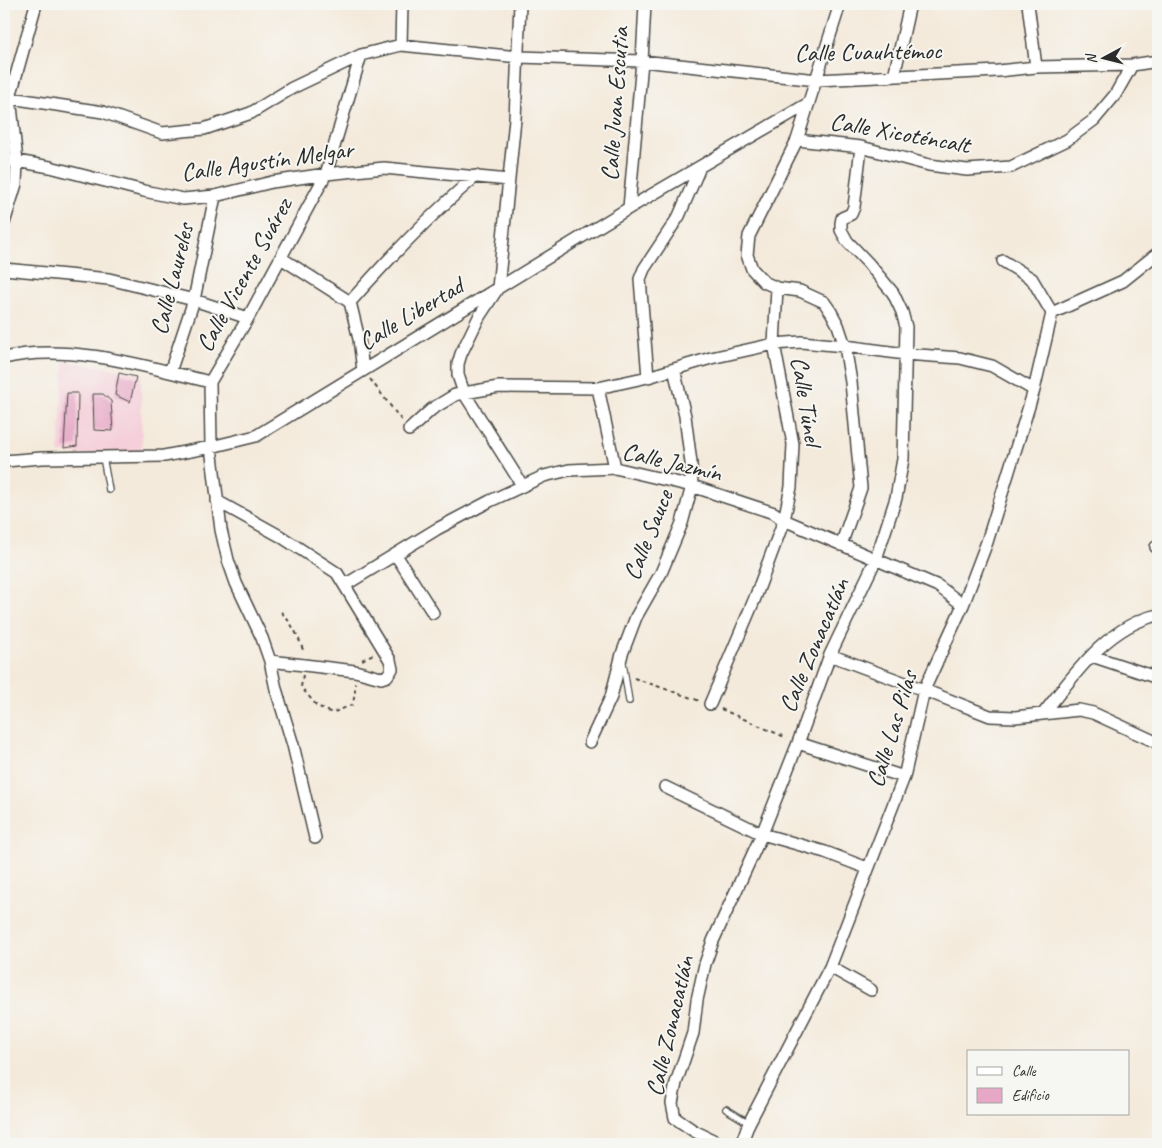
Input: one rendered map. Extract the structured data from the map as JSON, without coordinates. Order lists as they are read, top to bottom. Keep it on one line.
{"streets":{"street":["Calle Cuauhtémoc","Calle Juan Escutia","Calle Xicoténcalt","Calle Agustín Melgar","Calle Vicente Suárez","Calle Laureles","Calle Libertad","Calle Túnel","Calle Jazmín","Calle Sauce","Calle Zonacatlán","Calle Las Pilas"]},"crossings":[["Calle Cuauhtémoc","Calle Juan Escutia"],["Calle Cuauhtémoc","Calle Xicoténcalt"],["Calle Cuauhtémoc","Calle Vicente Suárez"],["Calle Juan Escutia","Calle Libertad"],["Calle Xicoténcalt","Calle Zonacatlán"],["Calle Agustín Melgar","Calle Vicente Suárez"],["Calle Agustín Melgar","Calle Laureles"],["Calle Vicente Suárez","Calle Libertad"],["Calle Túnel","Calle Jazmín"],["Calle Jazmín","Calle Sauce"],["Calle Jazmín","Calle Zonacatlán"],["Calle Jazmín","Calle Las Pilas"]],"legend":["Calle","Edificio"],"north":"left"}
